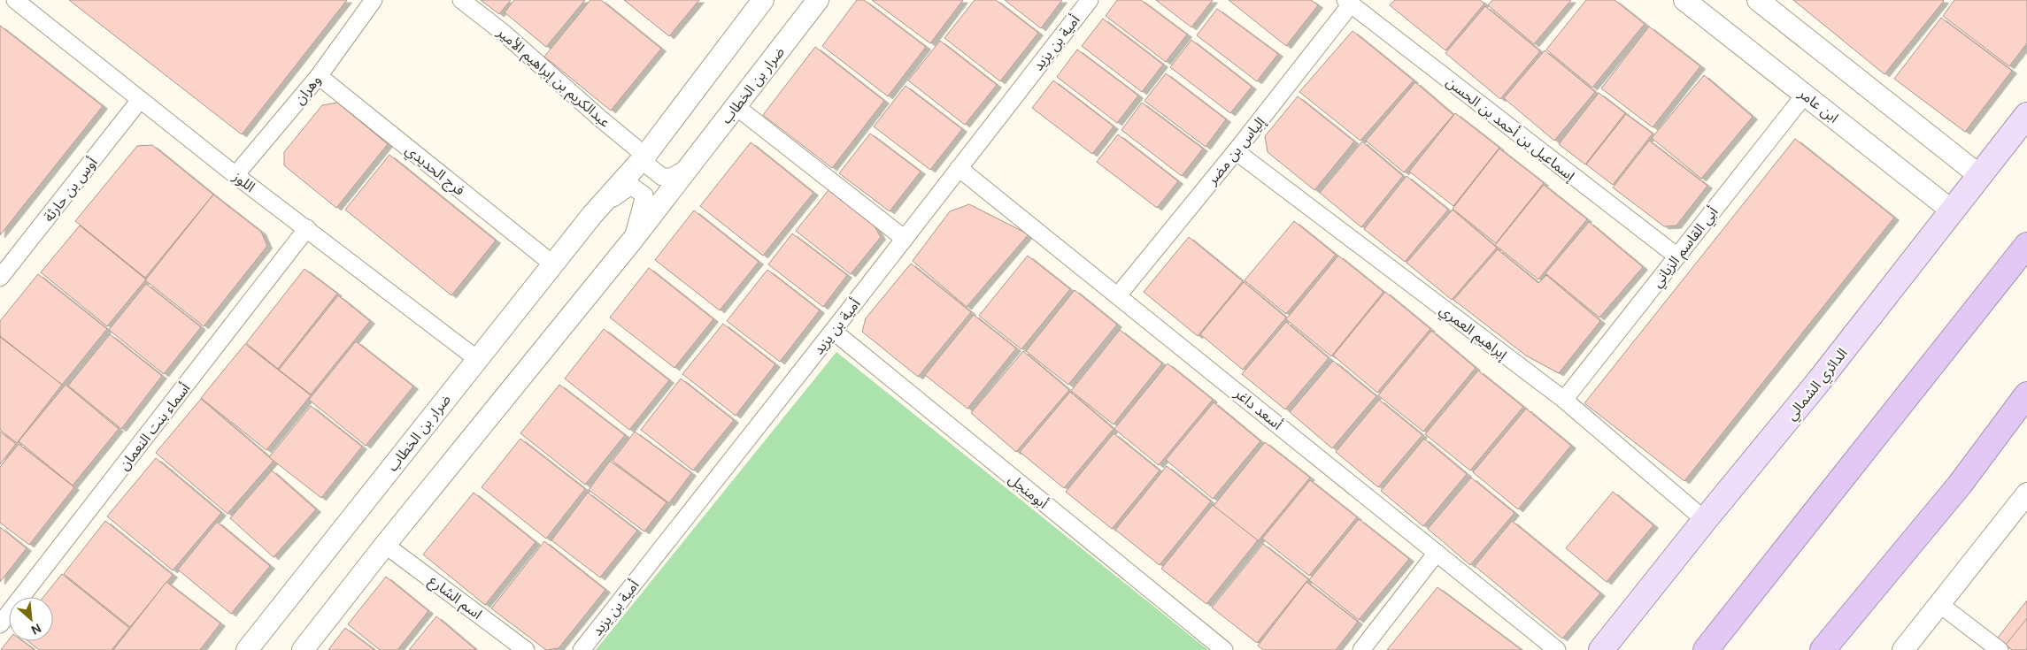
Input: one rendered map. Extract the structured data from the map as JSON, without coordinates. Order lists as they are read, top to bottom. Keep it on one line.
{"streets":{"main road":["الدائري الشمالي"],"street":["أمية بن يزيد","عبدالكريم بن إبراهيم الأمير","ضرار بن الخطاب","وهران","ابن عامر","إسماعيل بن أحمد بن الحسن","إلياس بن مضر","فرج الحديدي","اللوز","أوس بن حارثة","أبي القاسم الزياني","إبراهيم العمري","أسعد داغر","أسماء بنت النعمان","أبومنجل","اسم الشارع"]},"crossings":[["أمية بن يزيد","أسعد داغر"],["أمية بن يزيد","أبومنجل"],["عبدالكريم بن إبراهيم الأمير","ضرار بن الخطاب"],["ضرار بن الخطاب","فرج الحديدي"],["ضرار بن الخطاب","اللوز"],["ضرار بن الخطاب","اسم الشارع"],["وهران","فرج الحديدي"],["وهران","اللوز"],["ابن عامر","أبي القاسم الزياني"],["ابن عامر","الدائري الشمالي"],["إسماعيل بن أحمد بن الحسن","إلياس بن مضر"],["إسماعيل بن أحمد بن الحسن","أبي القاسم الزياني"],["إلياس بن مضر","إبراهيم العمري"],["إلياس بن مضر","أسعد داغر"],["اللوز","أوس بن حارثة"],["اللوز","أسماء بنت النعمان"],["أبي القاسم الزياني","إبراهيم العمري"],["إبراهيم العمري","الدائري الشمالي"]],"north":"bottom right"}
